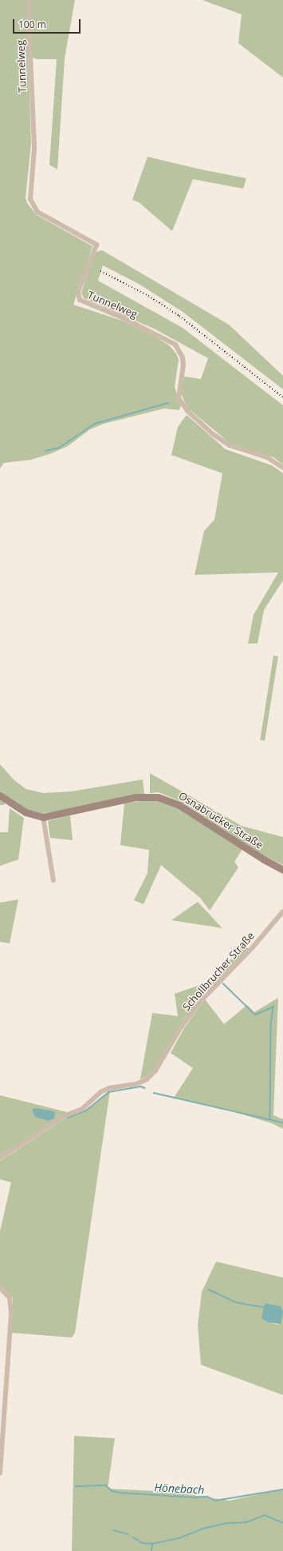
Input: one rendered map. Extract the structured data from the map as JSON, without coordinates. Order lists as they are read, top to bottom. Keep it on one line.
{"streets":{"main road":["Osnabrücker Straße"],"street":["Tunnelweg","Schollbrucher Straße"]},"water":["Hönebach"],"scale_bar":"100 m"}
